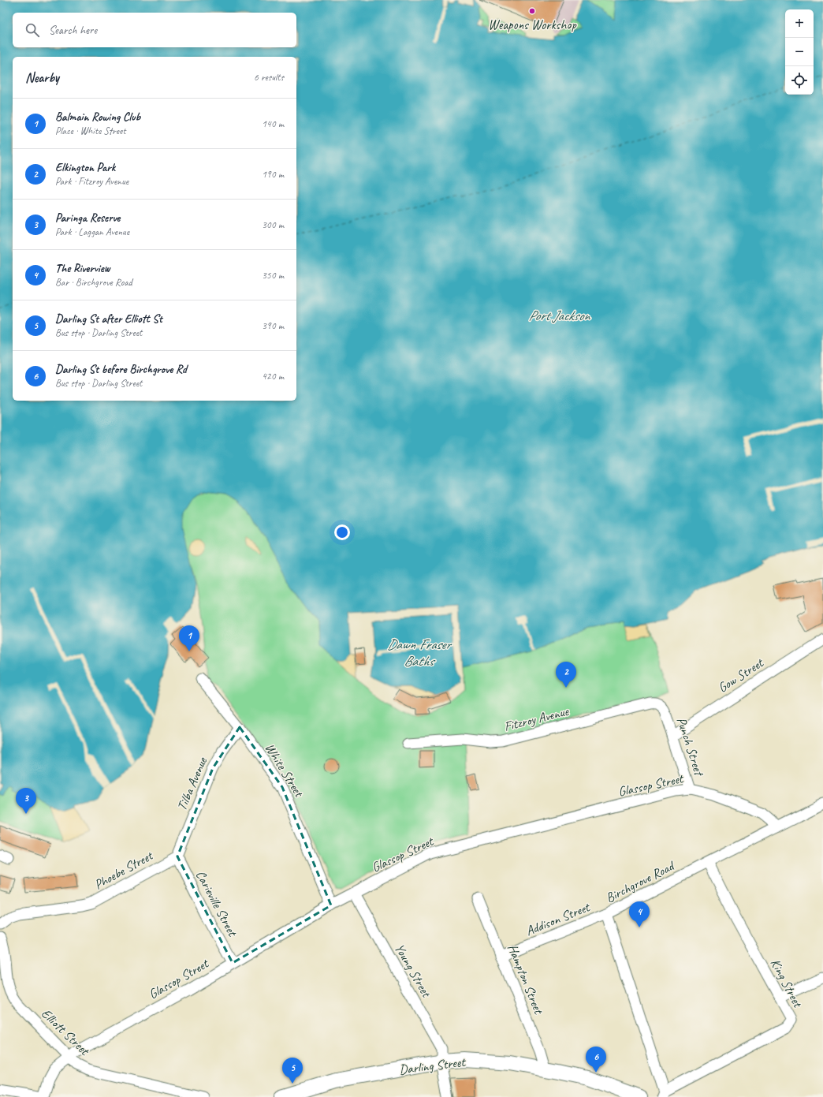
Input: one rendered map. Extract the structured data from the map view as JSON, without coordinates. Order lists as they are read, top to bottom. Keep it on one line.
{"streets":{"street":["Gow Street","Fitzroy Avenue","Punch Street","White Street","Tilba Avenue","Glassop Street","Phoebe Street","Birchgrove Road","Carieville Street","Addison Street","Young Street","Hampton Street","King Street","Elliott Street","Darling Street"]},"crossings":[["Gow Street","Punch Street"],["Fitzroy Avenue","Punch Street"],["Punch Street","Glassop Street"],["White Street","Tilba Avenue"],["White Street","Glassop Street"],["Tilba Avenue","Phoebe Street"],["Tilba Avenue","Carieville Street"],["Glassop Street","Birchgrove Road"],["Glassop Street","Carieville Street"],["Glassop Street","Young Street"],["Glassop Street","Elliott Street"],["Phoebe Street","Carieville Street"],["Birchgrove Road","Addison Street"],["Birchgrove Road","King Street"],["Addison Street","Hampton Street"],["Young Street","Darling Street"],["Hampton Street","Darling Street"]],"water":["Port Jackson","Dawn Fraser Baths"],"places":["Weapons Workshop"],"page":{"map_buttons":["+","−"],"search":"Search here","heading":["Nearby","6 results"],"list":[{"mark":"1","name":"Balmain Rowing Club","note":"Place · White Street","value":"140 m"},{"mark":"2","name":"Elkington Park","note":"Park · Fitzroy Avenue","value":"190 m"},{"mark":"3","name":"Paringa Reserve","note":"Park · Laggan Avenue","value":"300 m"},{"mark":"4","name":"The Riverview","note":"Bar · Birchgrove Road","value":"350 m"},{"mark":"5","name":"Darling St after Elliott St","note":"Bus stop · Darling Street","value":"390 m"},{"mark":"6","name":"Darling St before Birchgrove Rd","note":"Bus stop · Darling Street","value":"420 m"}],"pins":["1","2","3","4","6","5"]}}
